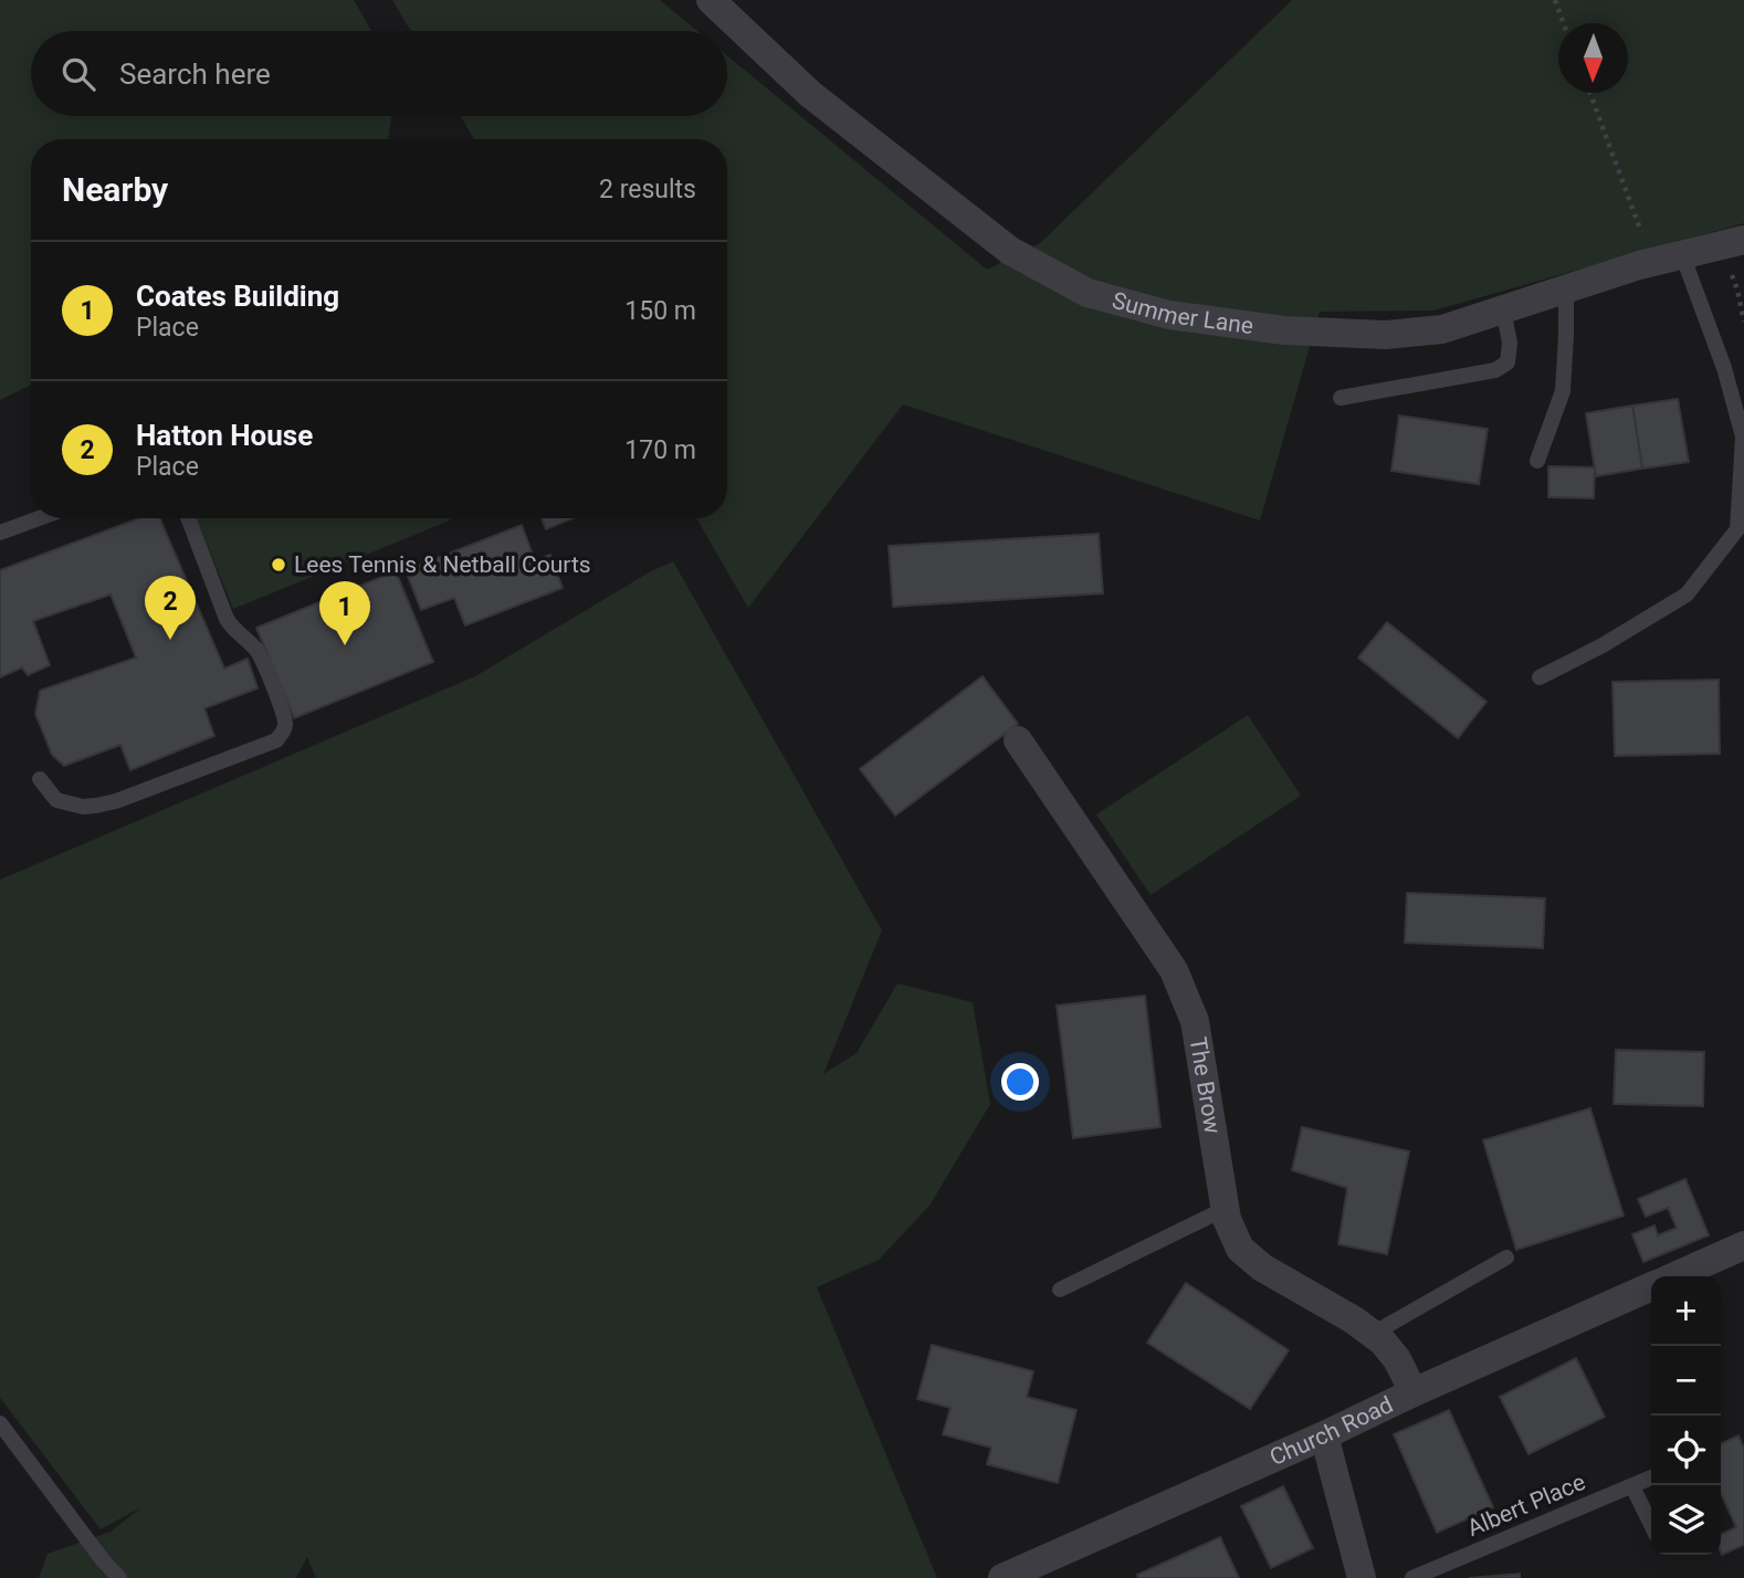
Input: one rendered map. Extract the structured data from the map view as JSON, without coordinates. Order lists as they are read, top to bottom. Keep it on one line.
{"streets":{"street":["Summer Lane","The Brow","Church Road"],"lane":["Albert Place"]},"crossings":[["The Brow","Church Road"]],"places":["Lees Tennis & Netball Courts"],"north":"bottom","page":{"search":"Search here","heading":["Nearby","2 results"],"list":[{"mark":"1","name":"Coates Building","note":"Place","value":"150 m"},{"mark":"2","name":"Hatton House","note":"Place","value":"170 m"}],"pins":["2","1"],"map_buttons":["+","−"]}}
